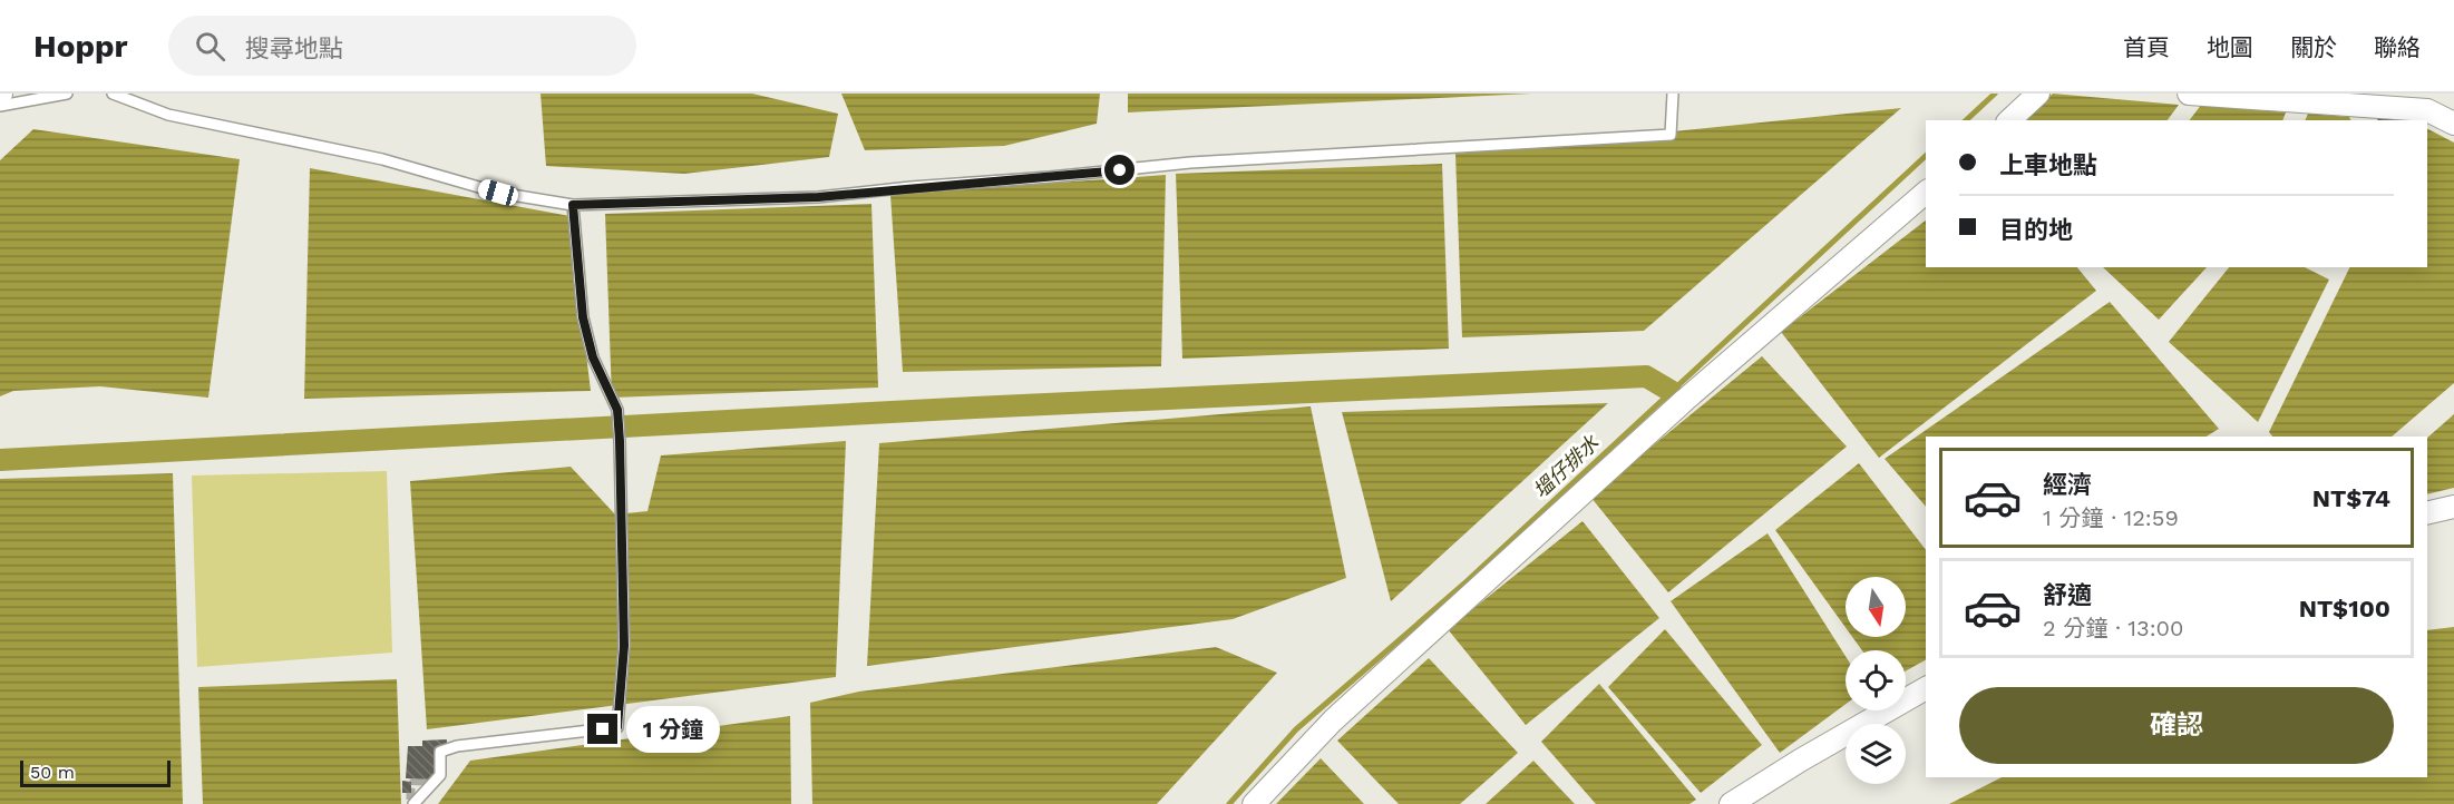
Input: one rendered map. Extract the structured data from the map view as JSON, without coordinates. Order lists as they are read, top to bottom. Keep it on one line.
{"water":["塭仔排水"],"scale_bar":"50 m","north":"bottom","page":{"header":"Hoppr","search":"搜尋地點","nav":["首頁","地圖","關於","聯絡"],"banner":["上車地點","目的地"],"list":[{"name":"經濟","note":"1 分鐘 · 12:59","value":"NT$74"},{"name":"舒適","note":"2 分鐘 · 13:00","value":"NT$100"}],"buttons":"確認","bubble":"1 分鐘","scale":"50 m"}}
